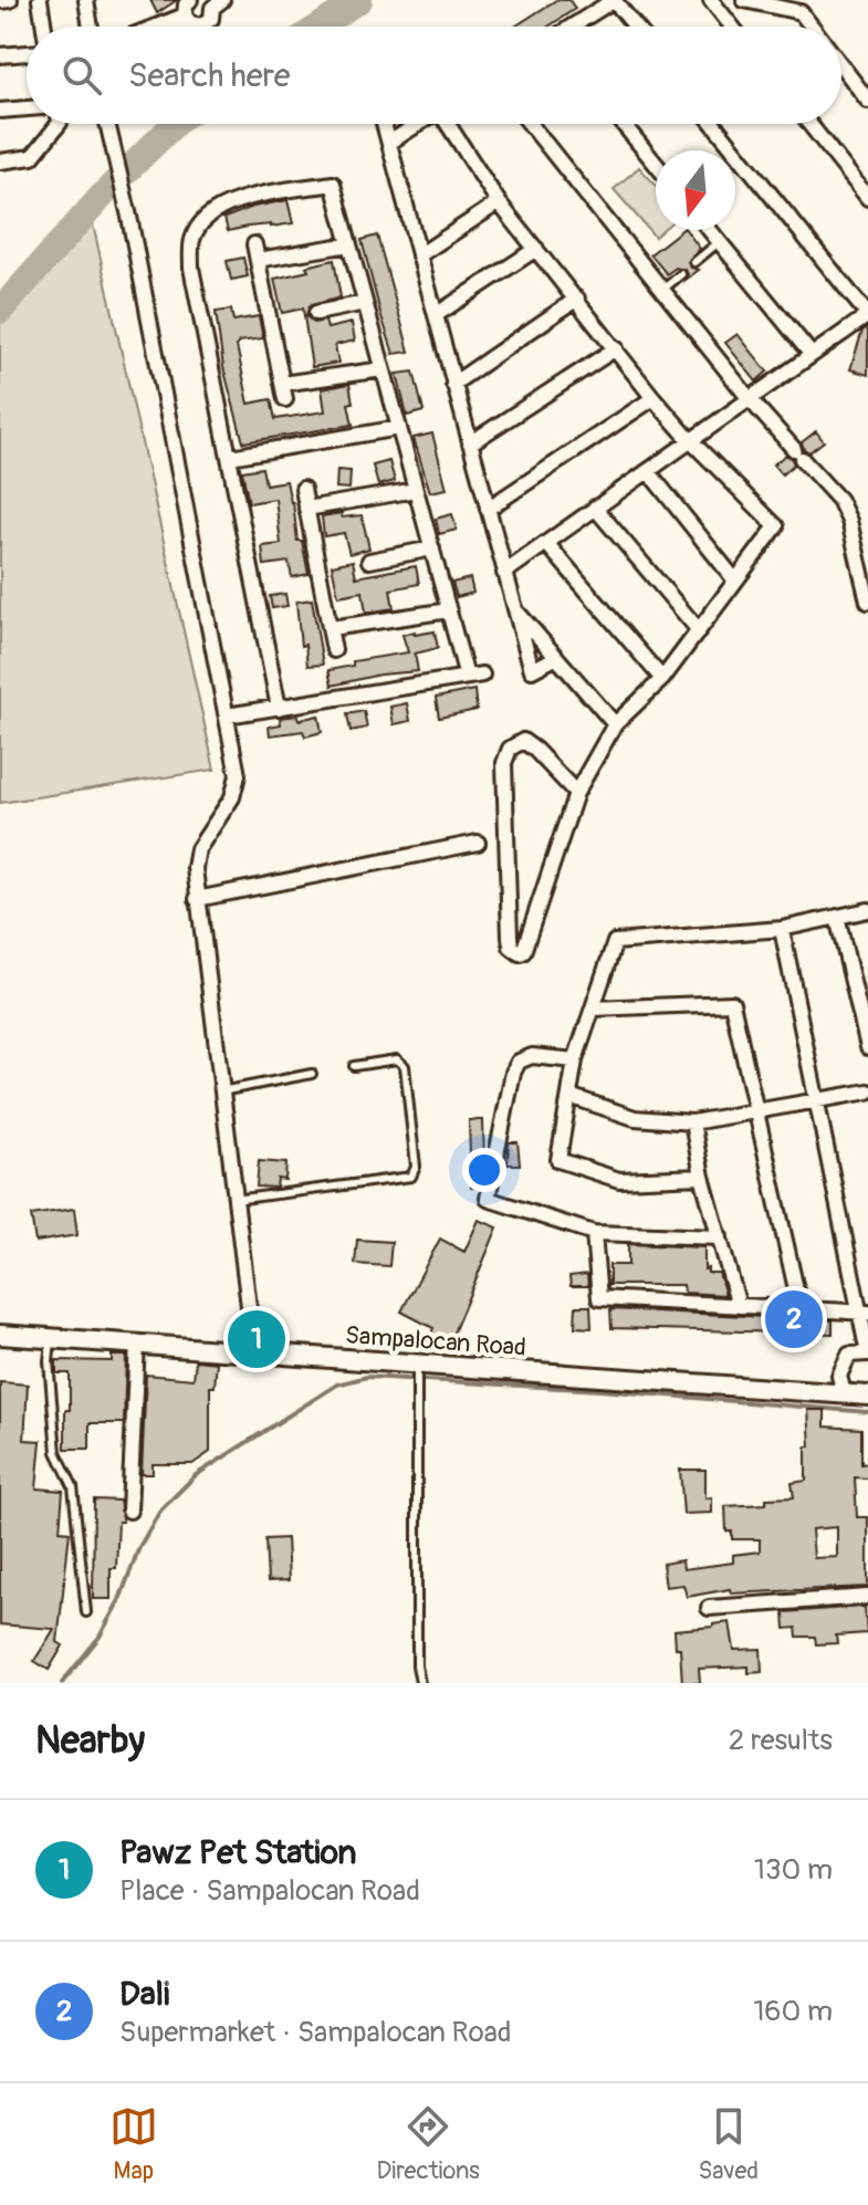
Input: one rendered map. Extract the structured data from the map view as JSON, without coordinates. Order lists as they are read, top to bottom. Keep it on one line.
{"streets":{"main road":["Sampalocan Road"]},"north":"bottom","page":{"search":"Search here","pins":["2","1"],"heading":["Nearby","2 results"],"list":[{"mark":"1","name":"Pawz Pet Station","note":"Place · Sampalocan Road","value":"130 m"},{"mark":"2","name":"Dali","note":"Supermarket · Sampalocan Road","value":"160 m"}],"nav":["Map","Directions","Saved"]}}
